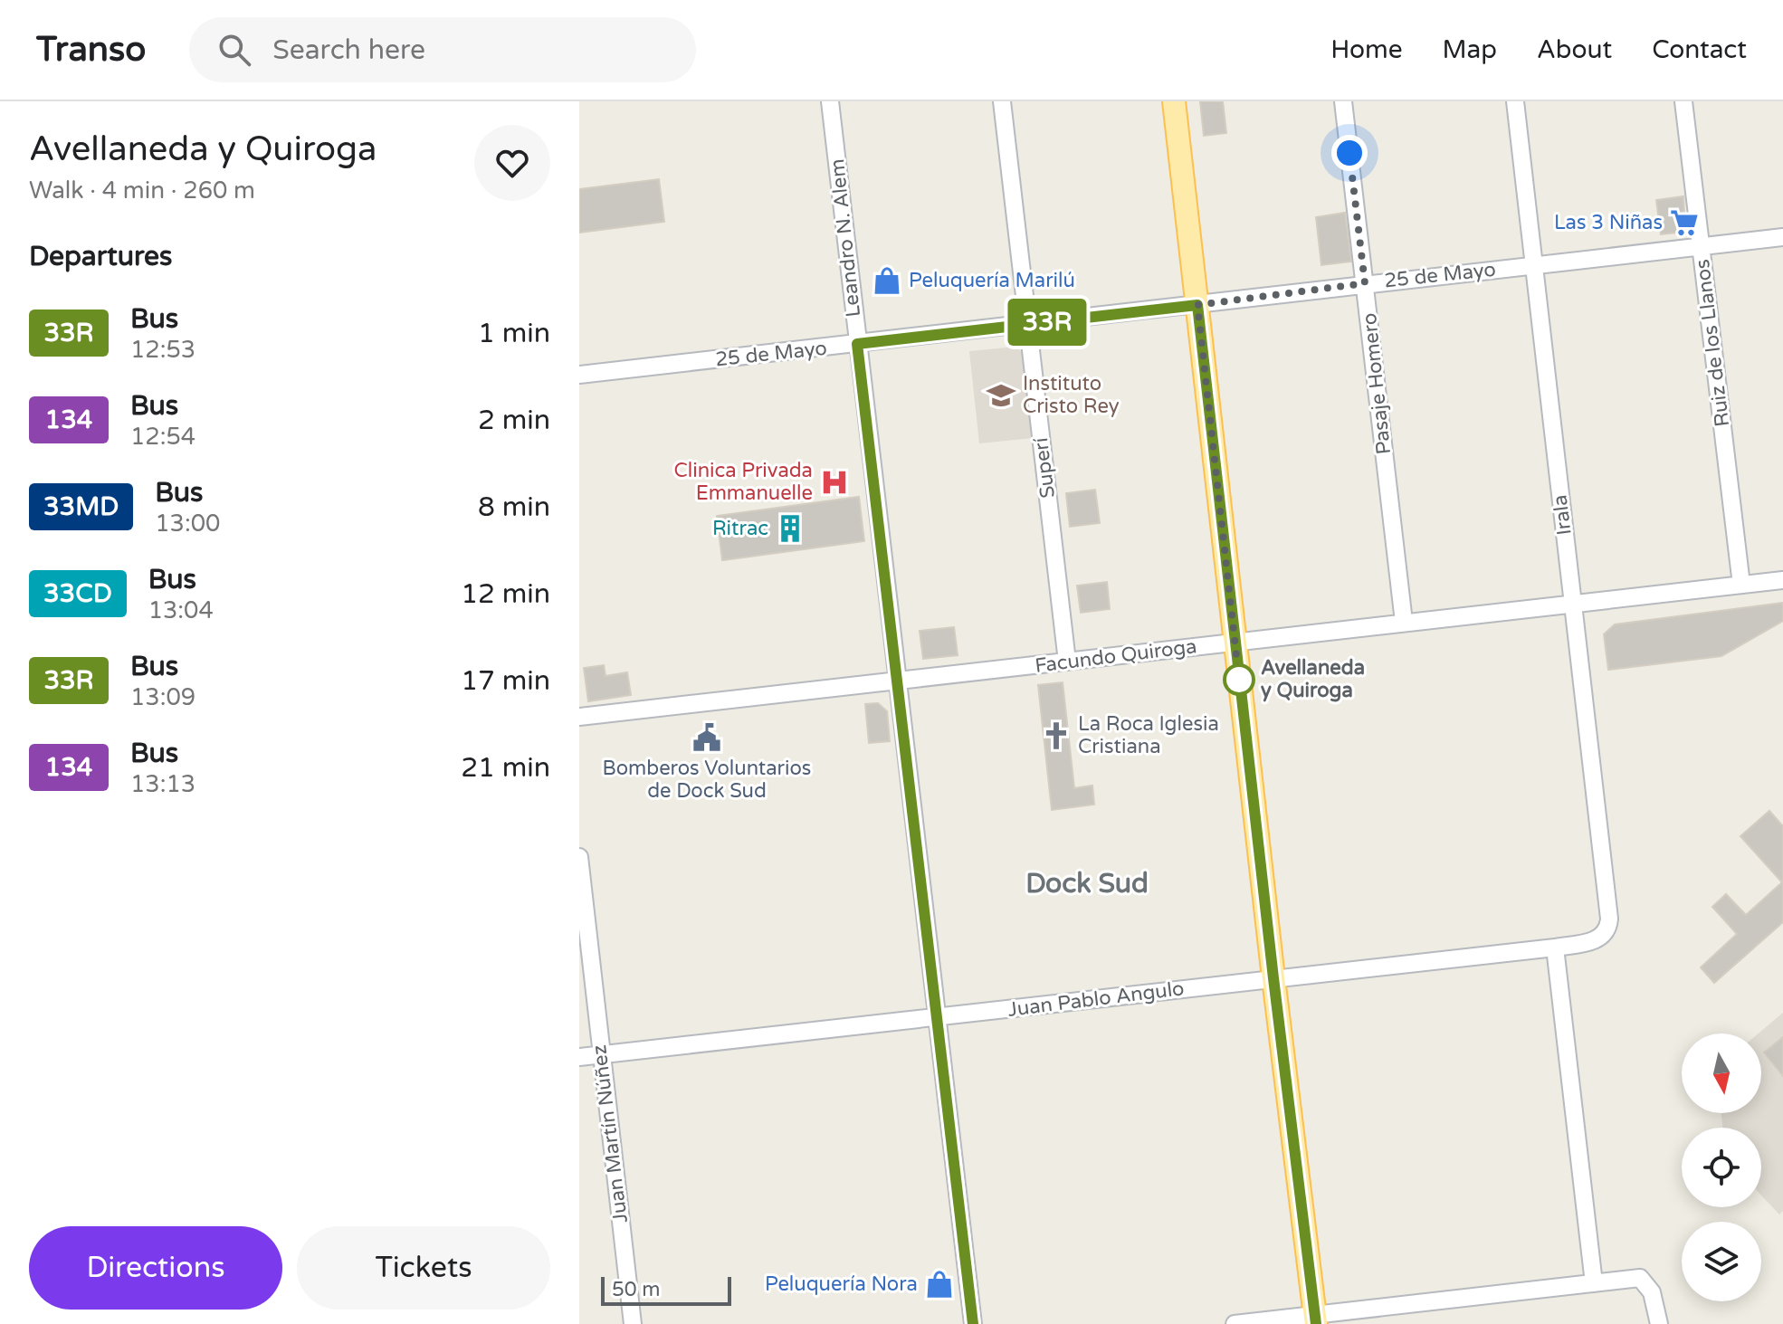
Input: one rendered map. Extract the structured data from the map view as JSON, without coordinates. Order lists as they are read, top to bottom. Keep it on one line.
{"streets":{"street":["Leandro N. Alem","25 de Mayo","Ruiz de los Llanos","Pasaje Homero","Superí","Irala","Facundo Quiroga","Juan Pablo Angulo","Juan Martín Núñez"]},"crossings":[["Leandro N. Alem","25 de Mayo"],["Leandro N. Alem","Facundo Quiroga"],["Leandro N. Alem","Juan Pablo Angulo"],["25 de Mayo","Ruiz de los Llanos"],["25 de Mayo","Pasaje Homero"],["25 de Mayo","Superí"],["25 de Mayo","Irala"],["Ruiz de los Llanos","Facundo Quiroga"],["Pasaje Homero","Facundo Quiroga"],["Superí","Facundo Quiroga"],["Irala","Facundo Quiroga"],["Irala","Juan Pablo Angulo"],["Juan Pablo Angulo","Juan Martín Núñez"]],"districts":["Dock Sud"],"places":{"supermarket":["Las 3 Niñas"],"shop":["Peluquería Marilú","Peluquería Nora"],"school or university":["Instituto Cristo Rey"],"hospital":["Clinica Privada Emmanuelle"],"building":["Ritrac"],"other":["Avellaneda y Quiroga"],"church":["La Roca Iglesia Cristiana"],"public building":["Bomberos Voluntarios de Dock Sud"]},"lines":["bus line 33R"],"scale_bar":"50 m","north":"bottom","page":{"header":"Transo","search":"Search here","nav":["Home","Map","About","Contact"],"heading":[["Avellaneda y Quiroga","Walk · 4 min · 260 m"],"Departures"],"on_map":"33R","list":[{"mark":"33R","name":"Bus","note":"12:53","value":"1 min"},{"mark":"134","name":"Bus","note":"12:54","value":"2 min"},{"mark":"33MD","name":"Bus","note":"13:00","value":"8 min"},{"mark":"33CD","name":"Bus","note":"13:04","value":"12 min"},{"mark":"33R","name":"Bus","note":"13:09","value":"17 min"},{"mark":"134","name":"Bus","note":"13:13","value":"21 min"}],"buttons":["Directions","Tickets"],"scale":"50 m"}}
